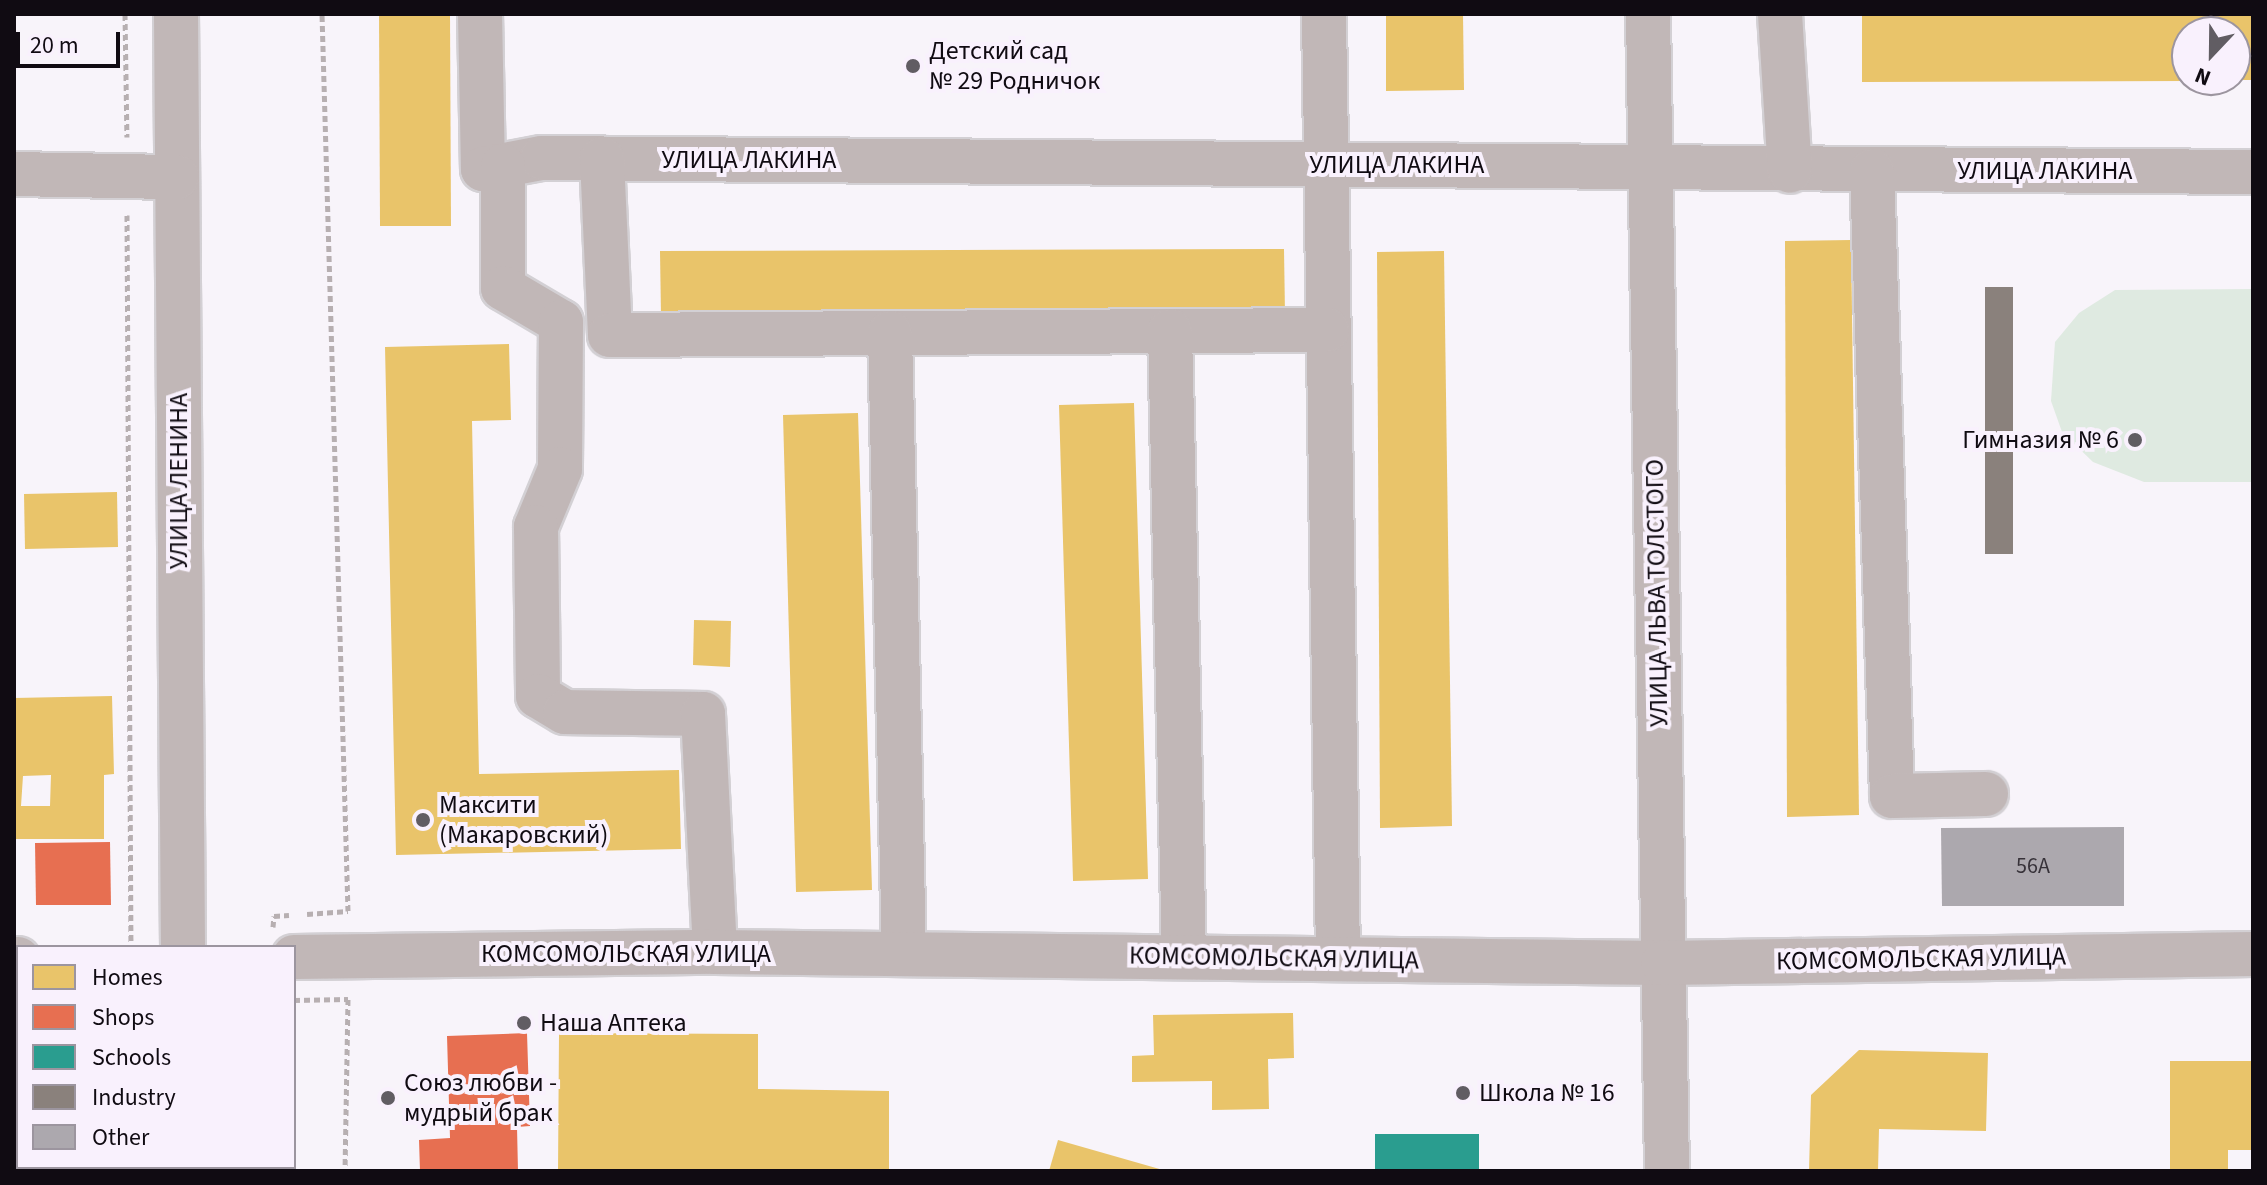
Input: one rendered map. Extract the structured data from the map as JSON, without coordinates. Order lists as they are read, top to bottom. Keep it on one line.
{"streets":{"street":["УЛИЦА ЛАКИНА","УЛИЦА ЛЕНИНА","УЛИЦА ЛЬВА ТОЛСТОГО","КОМСОМОЛЬСКАЯ УЛИЦА"]},"crossings":[["УЛИЦА ЛАКИНА","УЛИЦА ЛЬВА ТОЛСТОГО"],["УЛИЦА ЛЬВА ТОЛСТОГО","КОМСОМОЛЬСКАЯ УЛИЦА"]],"places":["Детский сад № 29 Родничок","Гимназия № 6","Максити (Макаровский)","Наша Аптека","Школа № 16","Союз любви - мудрый брак"],"house_numbers":["56А"],"legend":["Homes","Shops","Schools","Industry","Other"],"scale_bar":"20 m","north":"bottom"}
